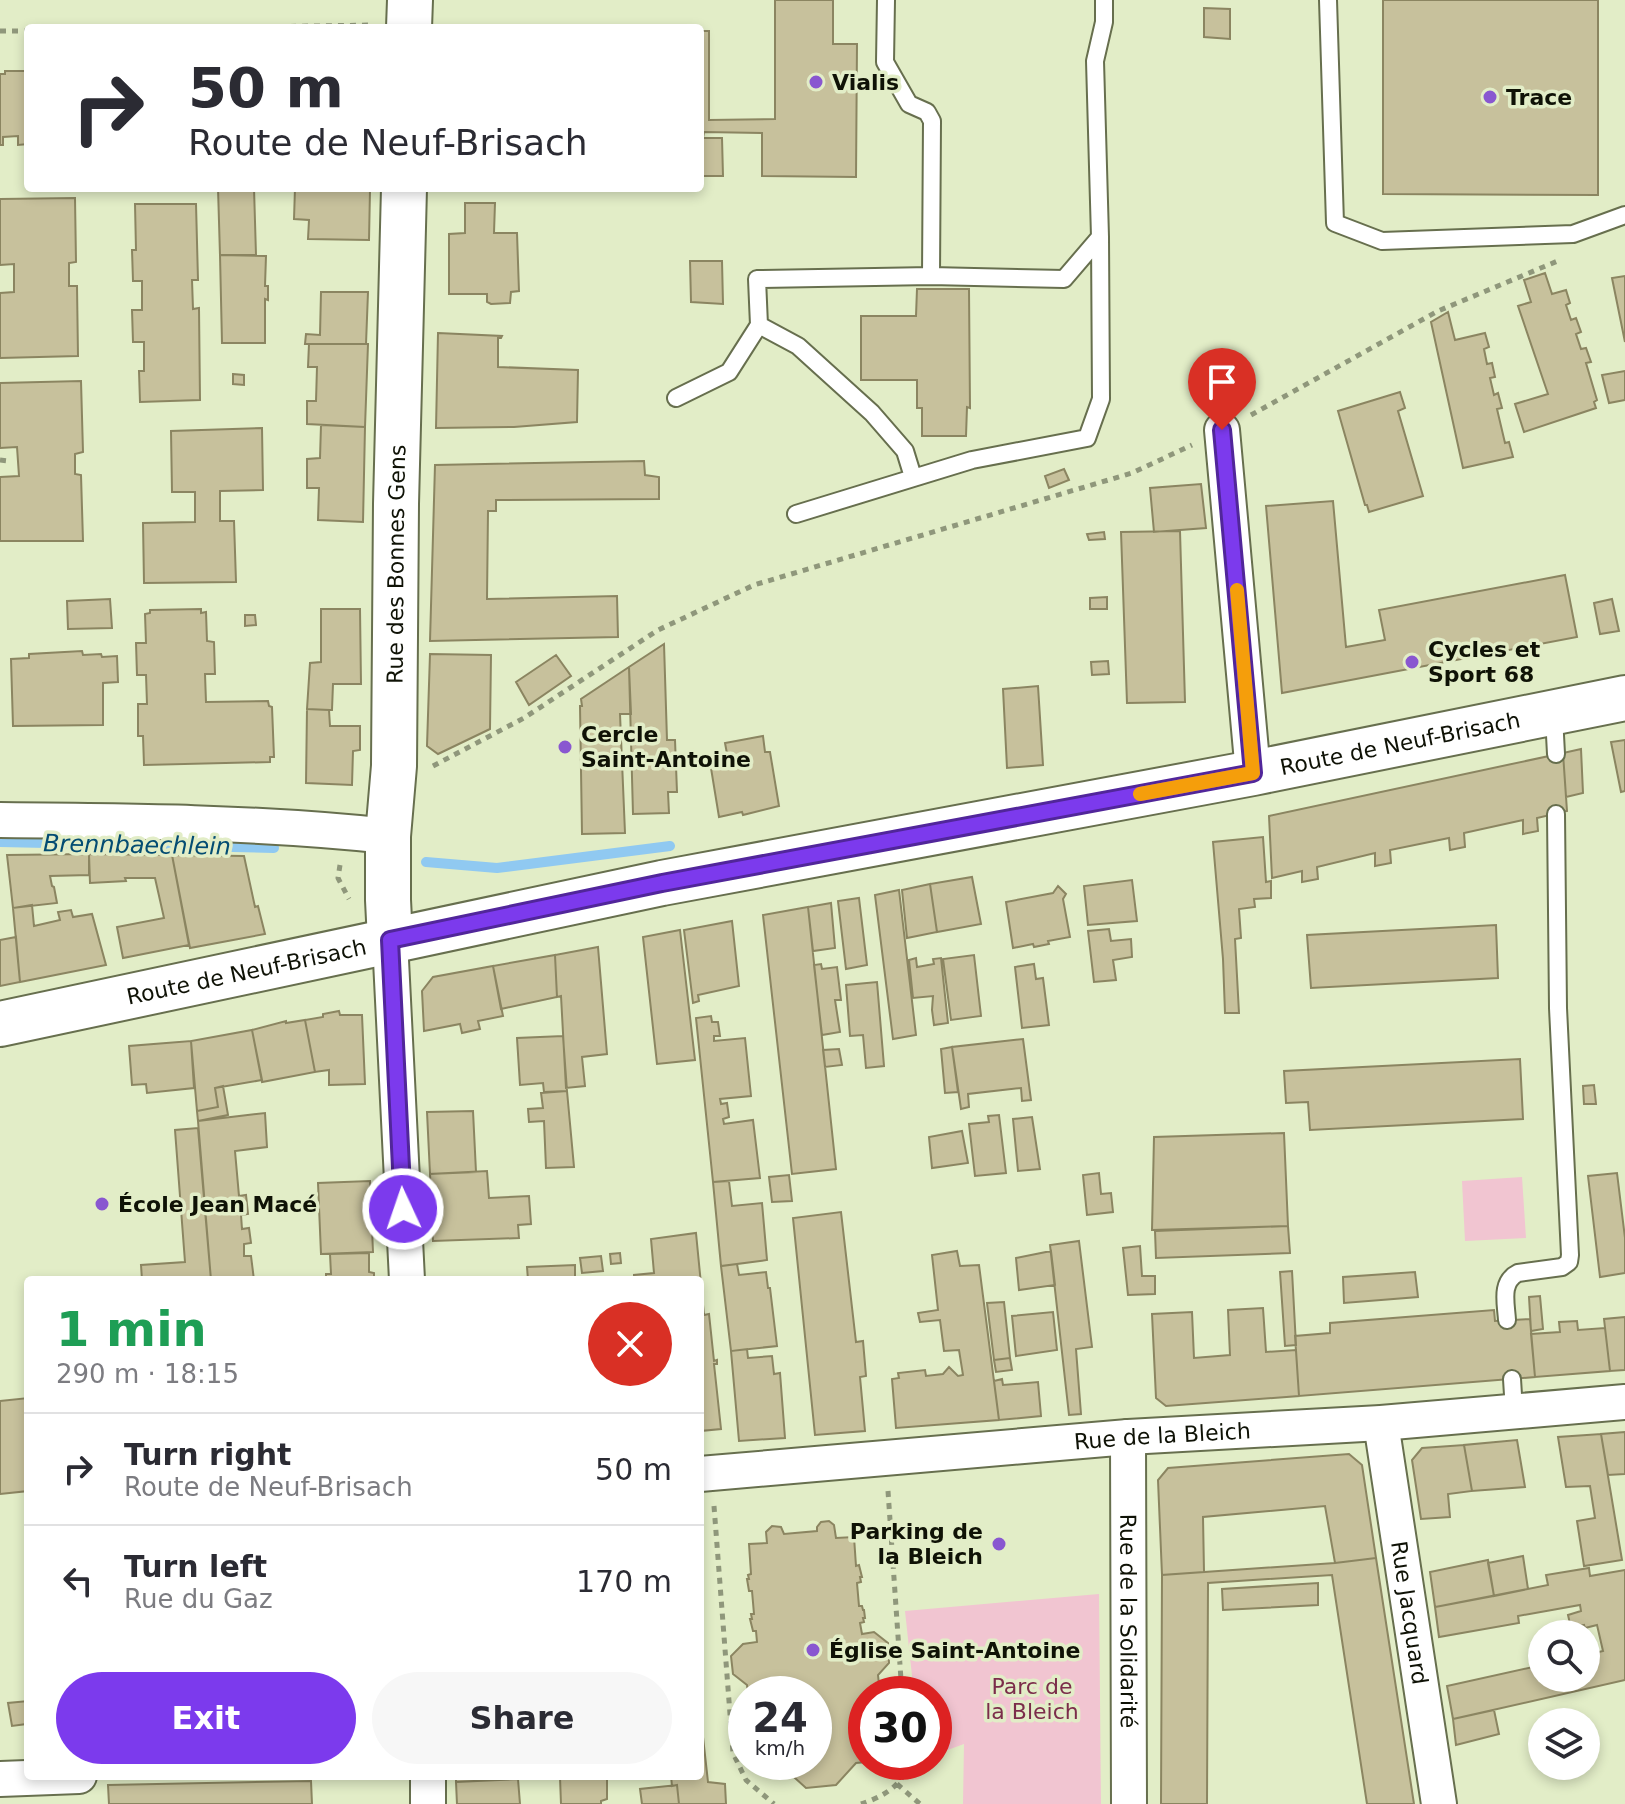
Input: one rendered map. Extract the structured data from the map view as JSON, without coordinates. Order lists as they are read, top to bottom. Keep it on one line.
{"streets":{"main road":["Rue des Bonnes Gens","Route de Neuf-Brisach"],"street":["Rue de la Bleich","Rue Jacquard","Rue de la Solidarité"]},"crossings":[["Rue des Bonnes Gens","Route de Neuf-Brisach"],["Rue de la Bleich","Rue Jacquard"],["Rue de la Bleich","Rue de la Solidarité"]],"water":["Brennbaechlein"],"parks":["Parc de la Bleich"],"places":["Vialis","Trace","Cycles et Sport 68","Cercle Saint-Antoine","École Jean Macé","Parking de la Bleich","Église Saint-Antoine"],"page":{"turn":["50 m","Route de Neuf-Brisach"],"heading":["1 min","290 m · 18:15"],"list":[{"name":"Turn right","note":"Route de Neuf-Brisach","value":"50 m"},{"name":"Turn left","note":"Rue du Gaz","value":"170 m"}],"buttons":["Exit","Share"],"speed":"24 km/h","limit":"30"}}
